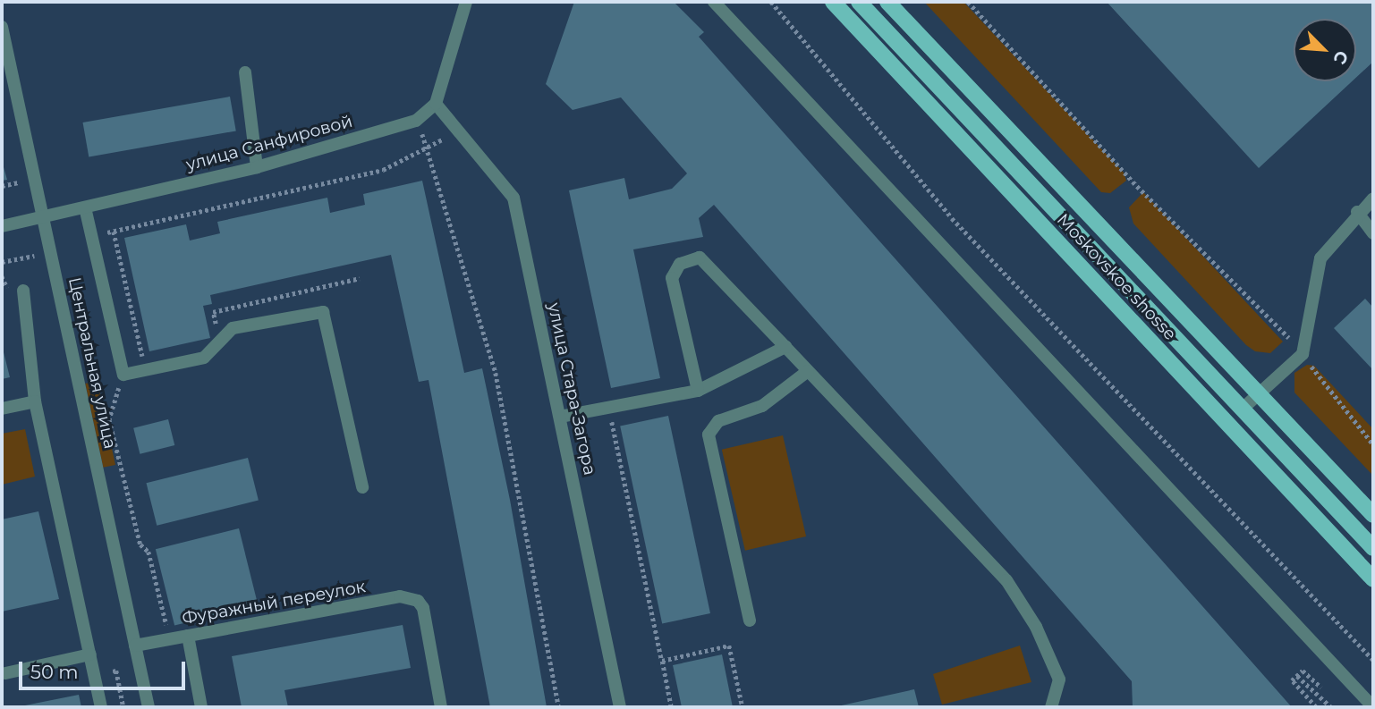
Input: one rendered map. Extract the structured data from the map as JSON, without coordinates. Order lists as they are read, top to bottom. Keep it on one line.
{"streets":{"main road":["Moskovskoe shosse"],"street":["улица Санфировой","Центральная улица","улица Стара-Загора","Фуражный переулок"]},"crossings":[["улица Санфировой","Центральная улица"],["улица Санфировой","улица Стара-Загора"],["Центральная улица","Фуражный переулок"]],"scale_bar":"50 m","north":"bottom right"}
